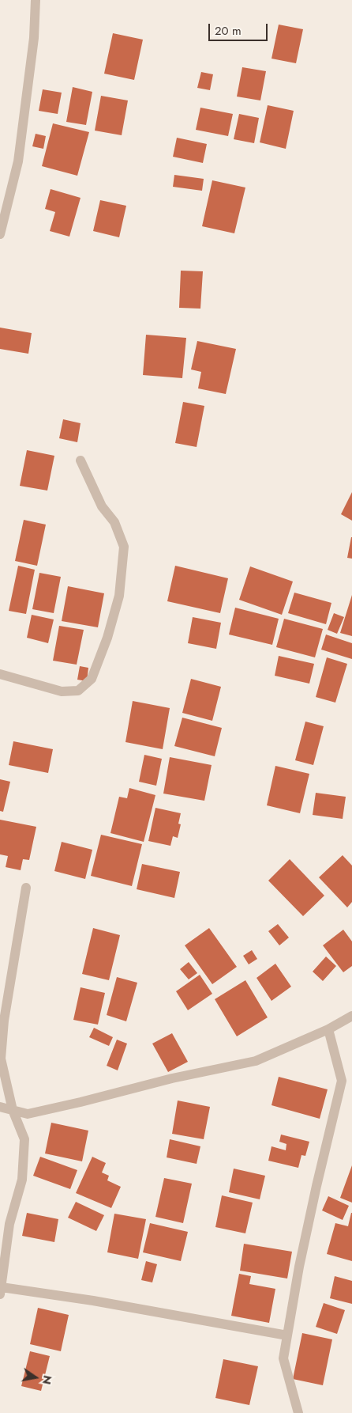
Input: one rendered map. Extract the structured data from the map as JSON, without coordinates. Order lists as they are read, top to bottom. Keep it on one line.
{"scale_bar":"20 m","north":"right"}
